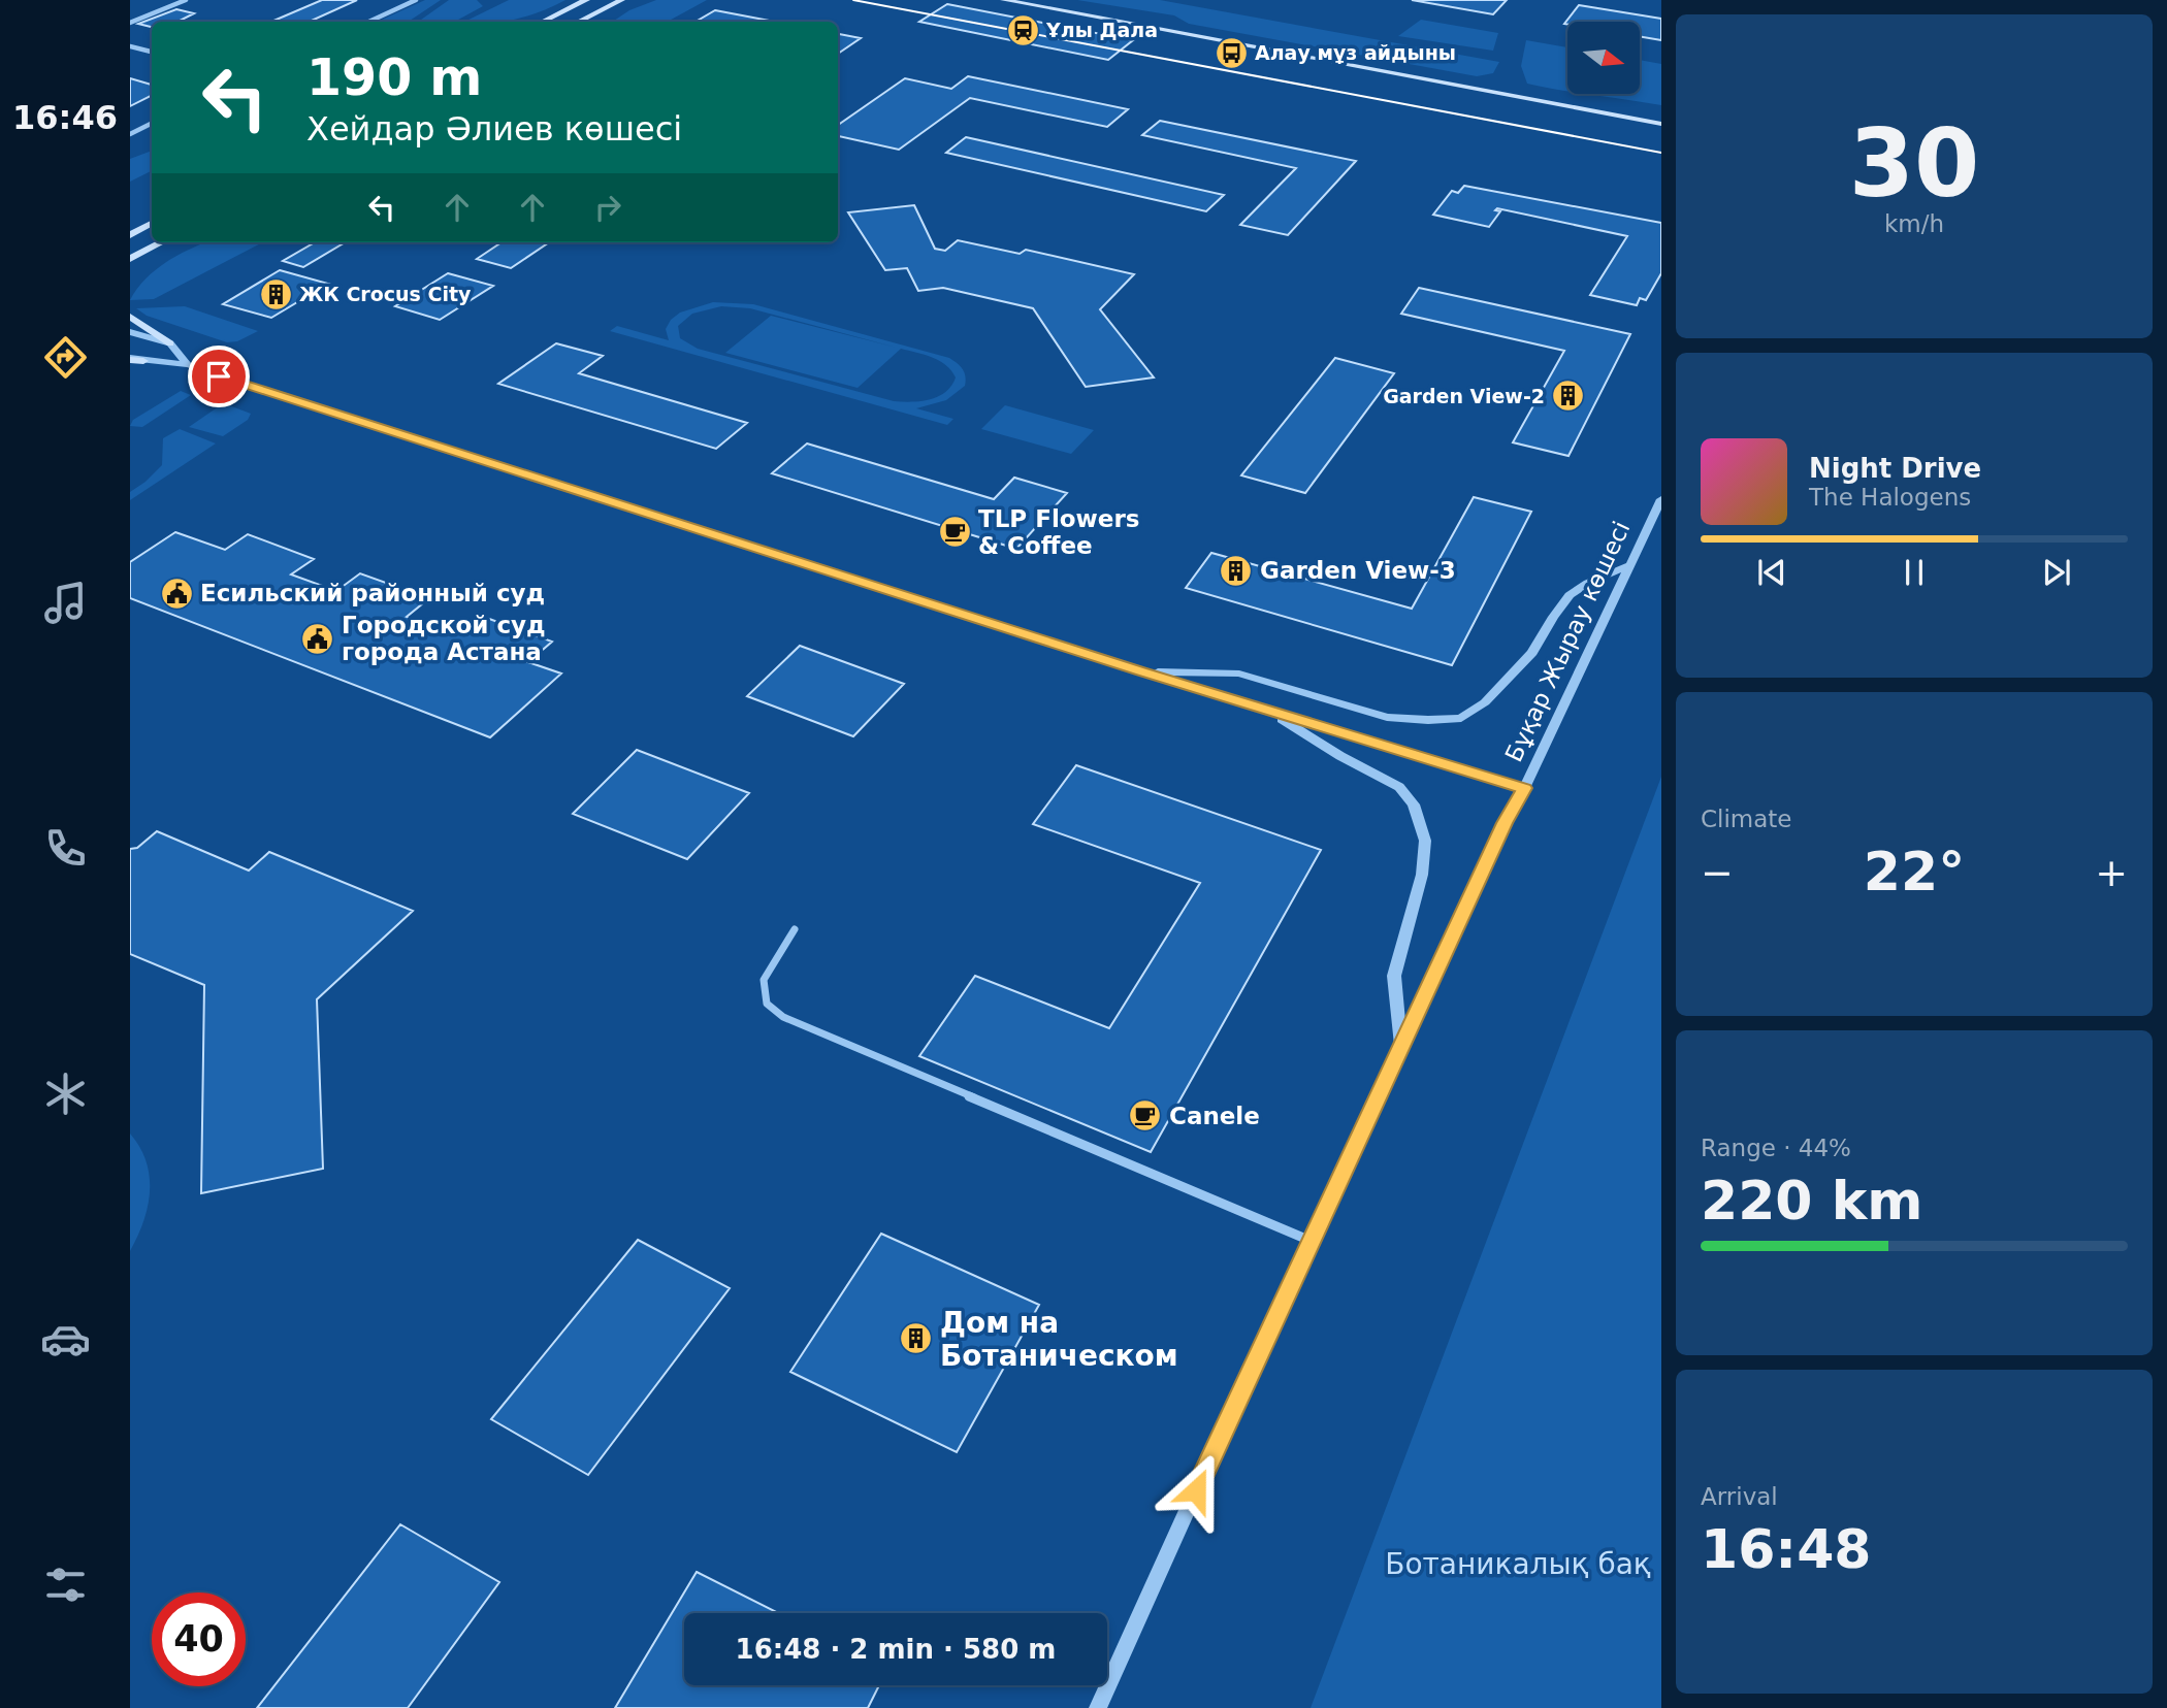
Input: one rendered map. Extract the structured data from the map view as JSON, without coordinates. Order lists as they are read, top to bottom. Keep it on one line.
{"streets":{"street":["Бұқар Жырау көшесі"]},"parks":["Ботаникалық бақ"],"places":{"station":["Ұлы Дала"],"bus stop":["Алау мұз айдыны"],"building":["ЖК Crocus City","Garden View-2","Garden View-3","Дом на Ботаническом"],"cafe":["TLP Flowers & Coffee","Canele"],"public building":["Есильский районный суд","Городской суд города Астана"]},"north":"right","page":{"tabs":"16:46","tile":[["30","km/h"],"Climate",["Range · 44%","220 km"],["Arrival","16:48"]],"turn":["190 m","Хейдар Әлиев көшесі"],"song":["Night Drive","The Halogens"],"heat":["−","22°","+"],"limit":"40","trip":"16:48 · 2 min · 580 m"}}
